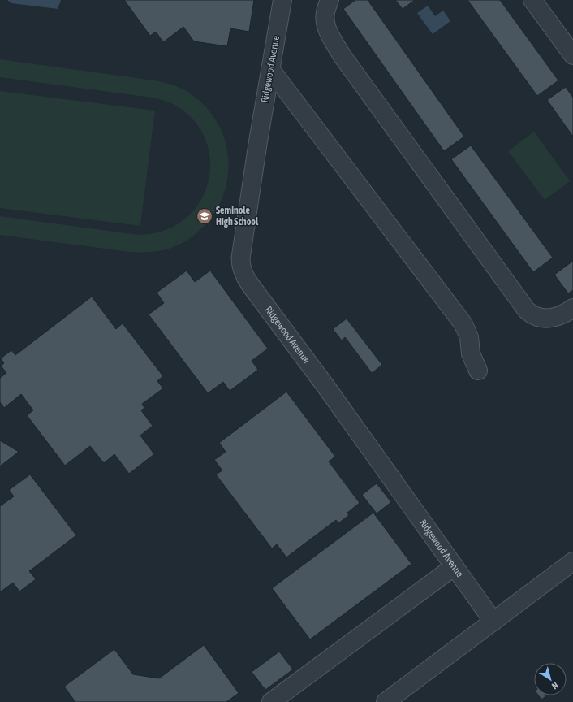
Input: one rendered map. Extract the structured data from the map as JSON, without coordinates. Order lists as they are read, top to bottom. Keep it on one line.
{"streets":{"street":["Ridgewood Avenue"]},"places":{"school or university":["Seminole High School"]},"north":"bottom right"}
